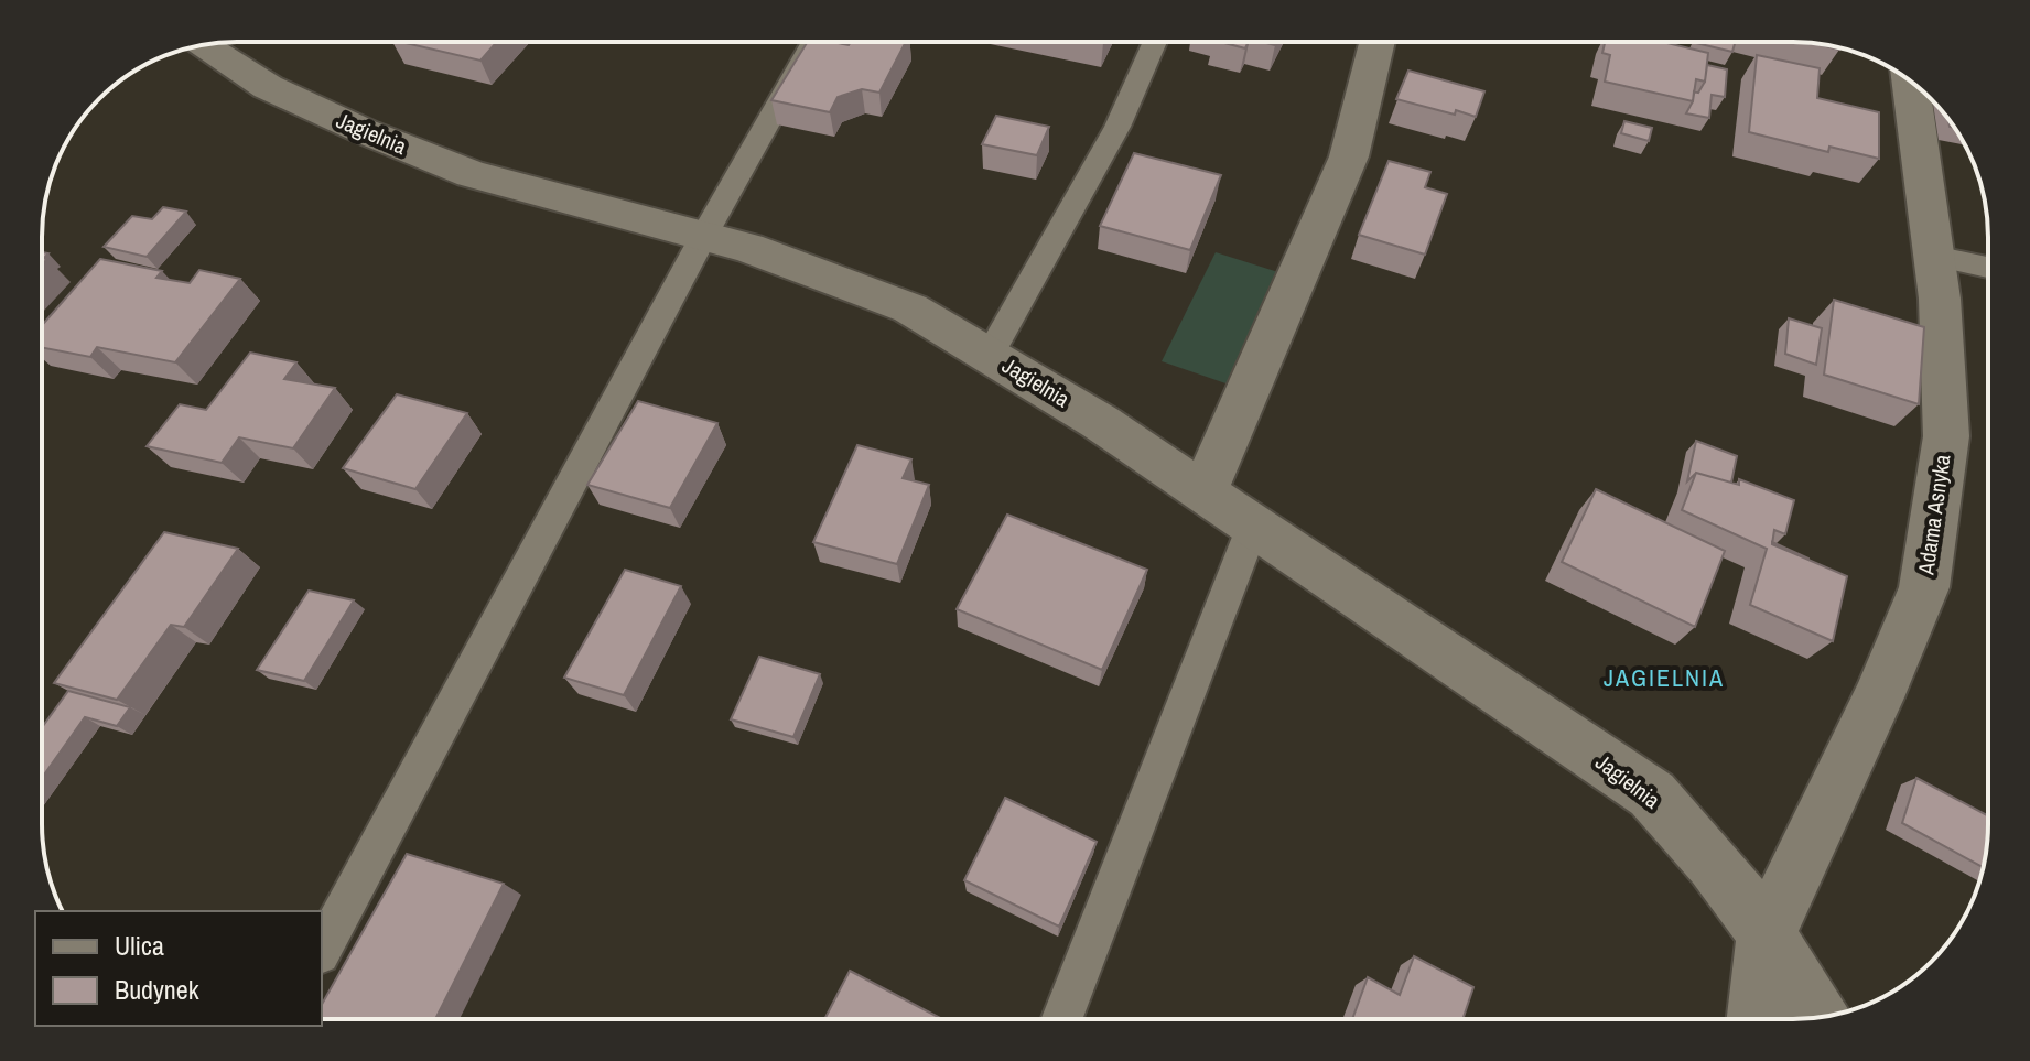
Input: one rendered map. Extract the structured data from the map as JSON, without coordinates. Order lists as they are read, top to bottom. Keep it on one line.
{"streets":{"street":["Jagielnia","Adama Asnyka"]},"crossings":[["Jagielnia","Adama Asnyka"]],"districts":["JAGIELNIA"],"legend":["Ulica","Budynek"]}
